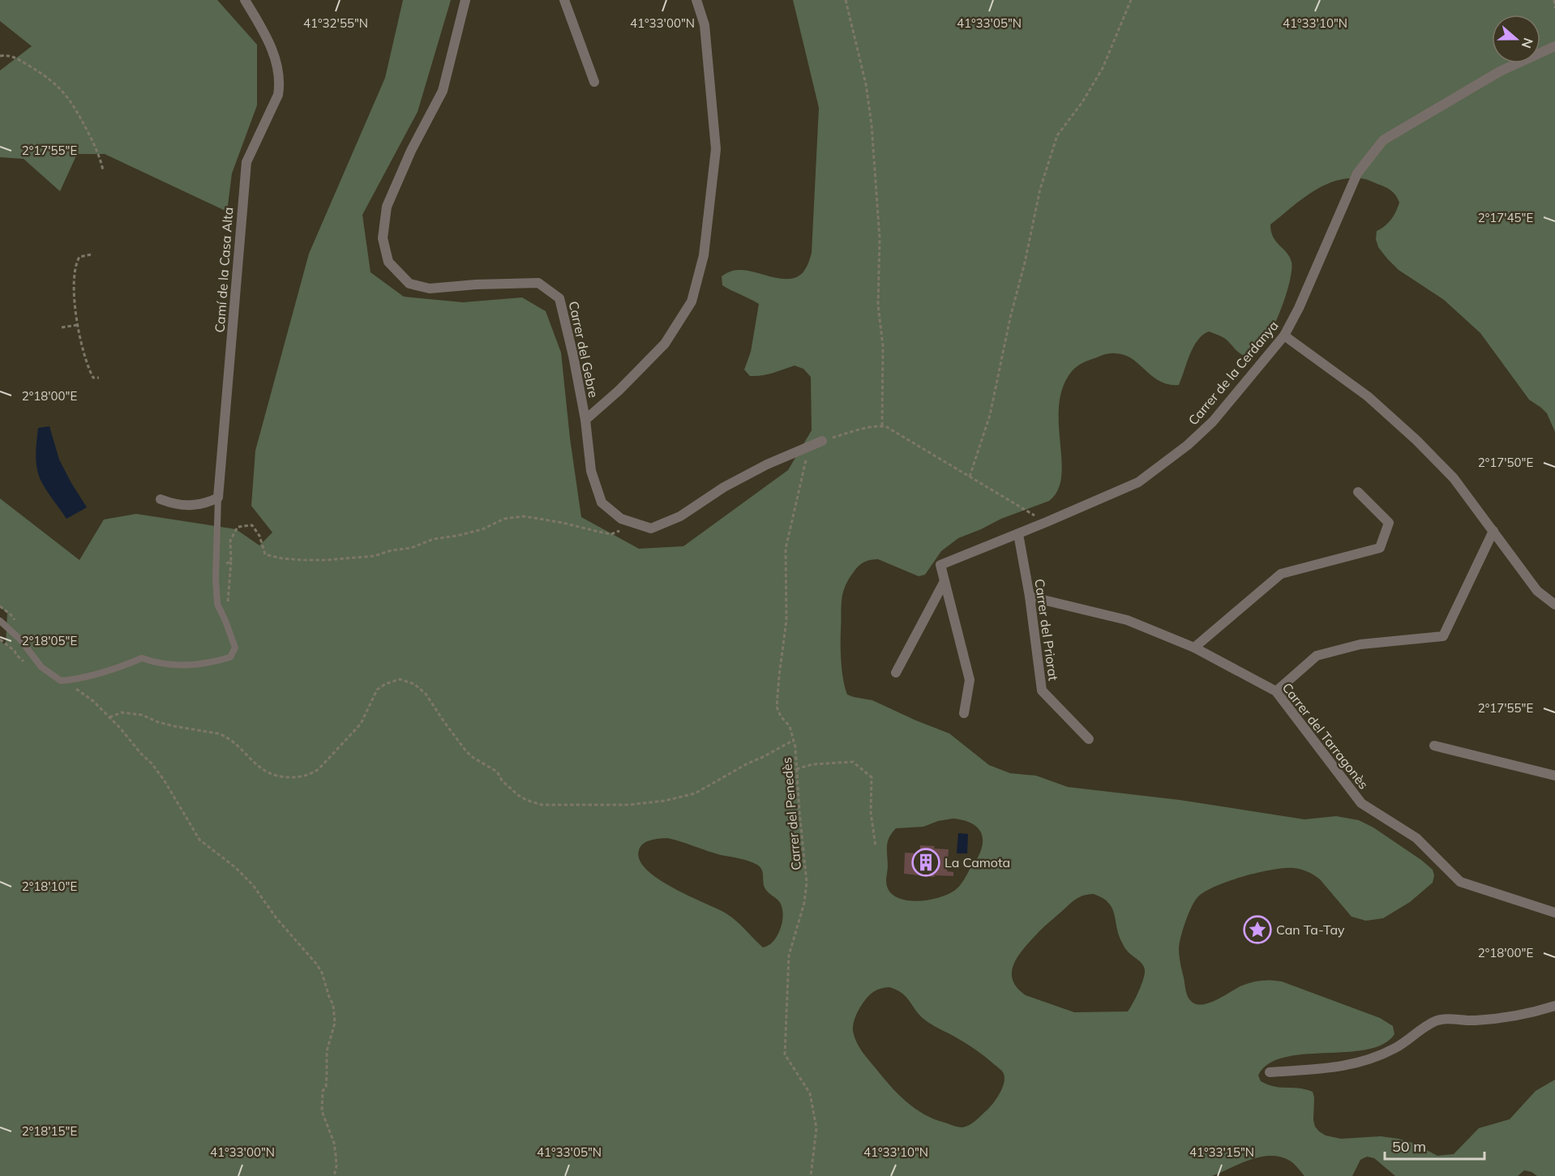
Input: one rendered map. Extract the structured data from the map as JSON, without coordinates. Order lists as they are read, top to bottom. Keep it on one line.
{"streets":{"street":["Camí de la Casa Alta","Carrer del Gebre","Carrer de la Cerdanya","Carrer del Priorat","Carrer del Tarragonès"],"path":["Carrer del Penedès"]},"crossings":[["Carrer del Gebre","Carrer del Penedès"],["Carrer de la Cerdanya","Carrer del Priorat"],["Carrer del Priorat","Carrer del Tarragonès"]],"places":{"building":["La Camota"],"place":["Can Ta-Tay"]},"scale_bar":"50 m","north":"right","coordinates":["41°32'55\"N","41°33'00\"N","41°33'05\"N","41°33'10\"N","2°17'55\"E","2°17'45\"E","2°18'00\"E","2°17'50\"E","2°18'05\"E","2°18'10\"E","2°18'15\"E","41°33'15\"N"]}
